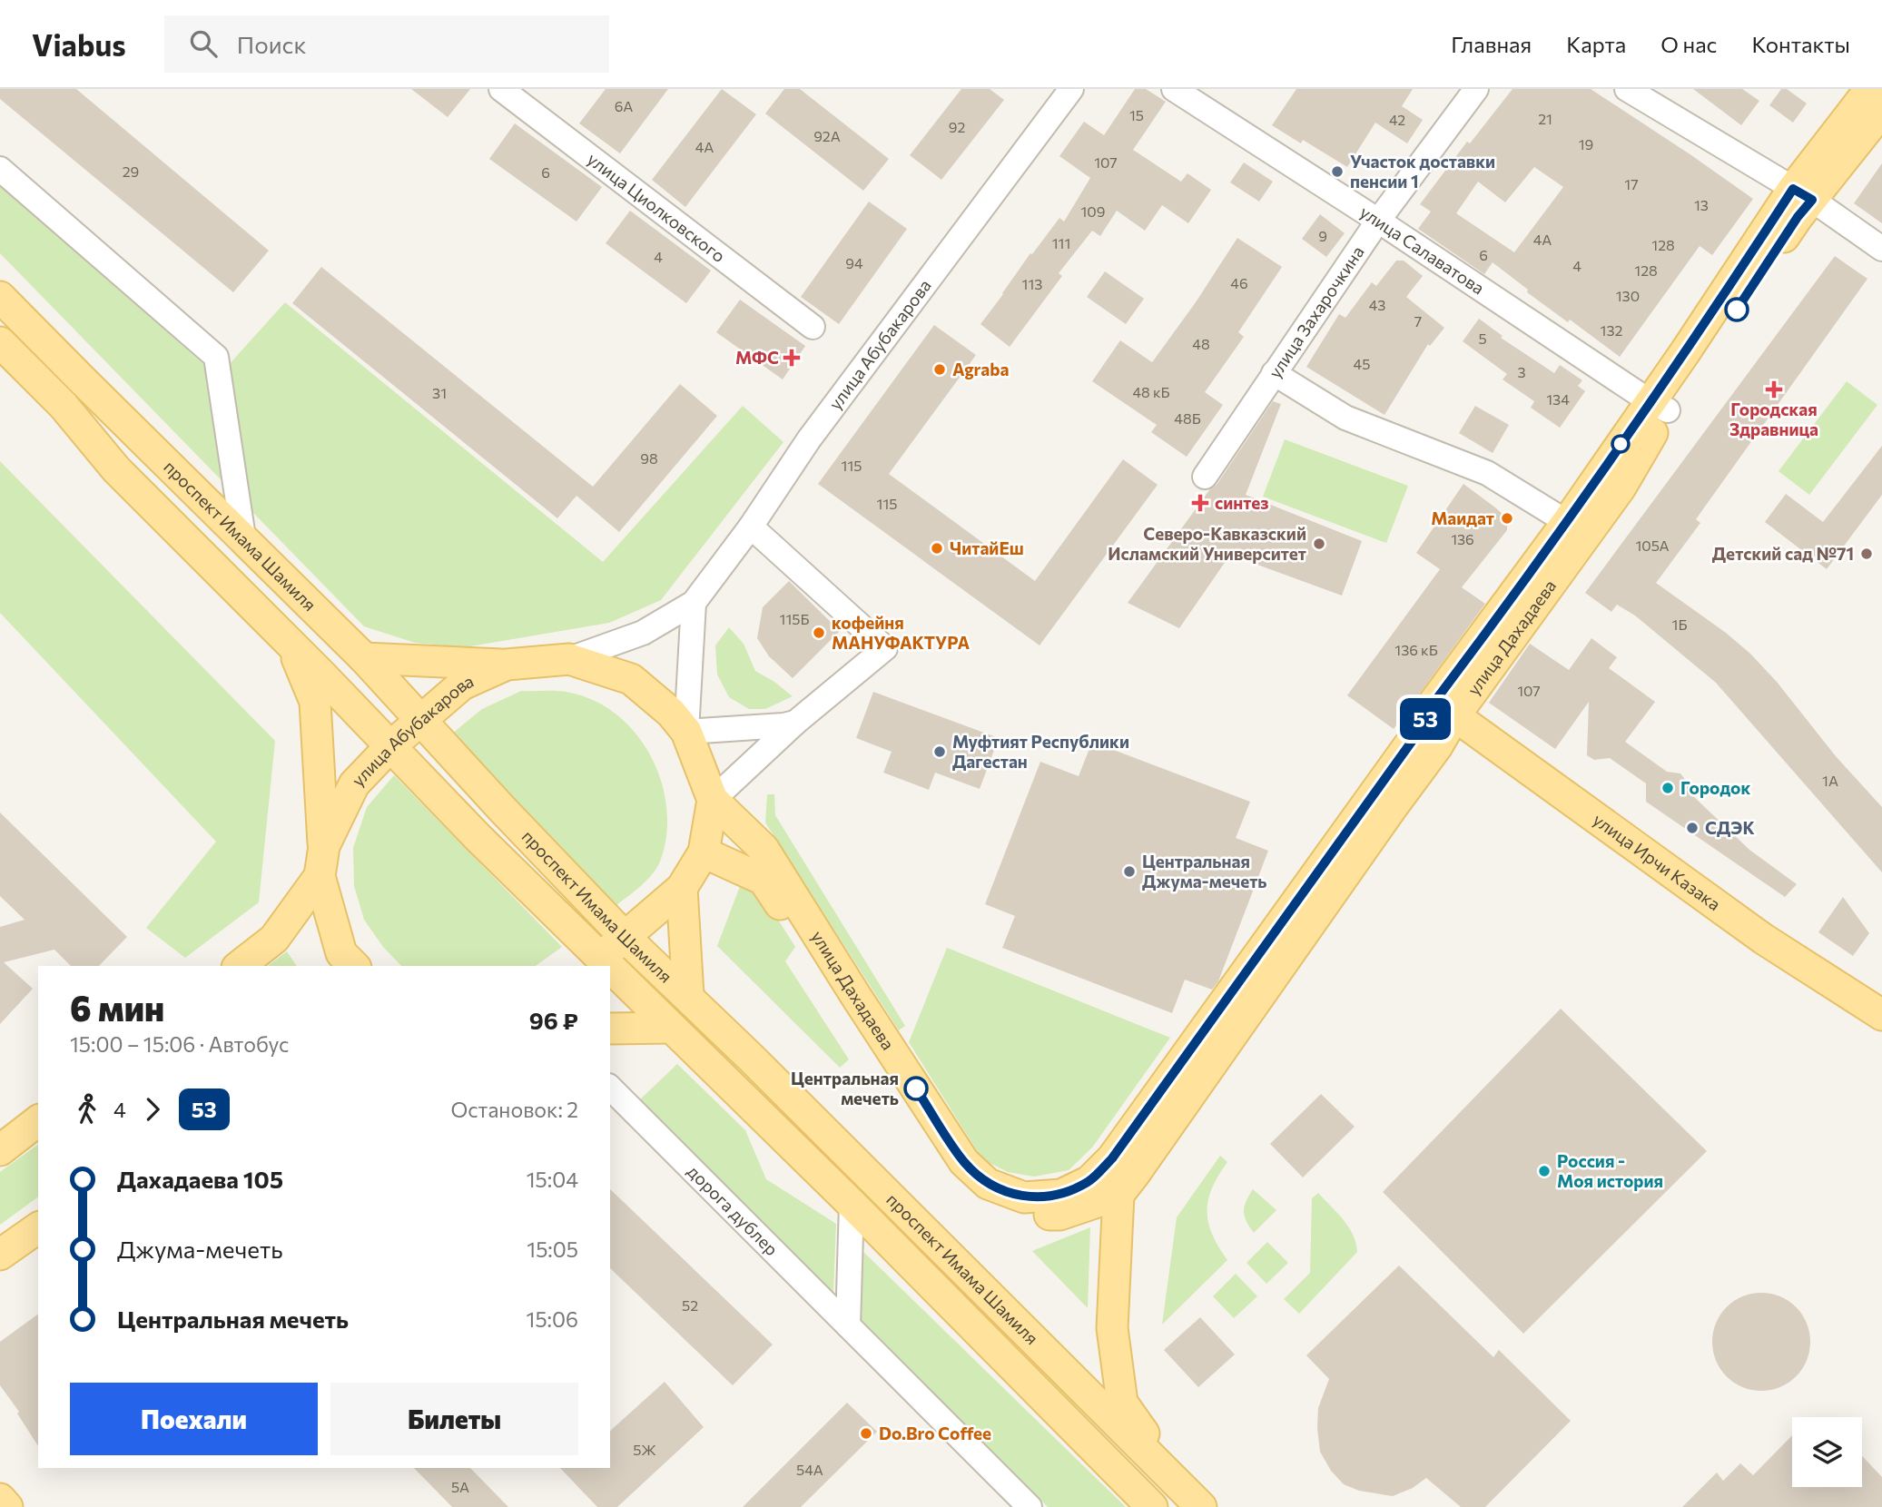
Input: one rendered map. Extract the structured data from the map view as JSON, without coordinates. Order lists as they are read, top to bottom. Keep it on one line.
{"streets":{"main road":["улица Абубакарова","проспект Имама Шамиля","улица Дахадаева","улица Ирчи Казака"],"street":["улица Циолковского","улица Салаватова","улица Захарочкина","дорога дублер"]},"crossings":[["улица Салаватова","улица Захарочкина"],["улица Салаватова","улица Дахадаева"],["улица Абубакарова","проспект Имама Шамиля"],["улица Абубакарова","улица Дахадаева"],["улица Дахадаева","улица Ирчи Казака"]],"places":{"other":["Участок доставки пенсии 1","Agraba","Маидат","Северо-Кавказский Исламский Университет","ЧитайЕш","Детский сад №71","кофейня МАНУФАКТУРА","Муфтият Республики Дагестан","Городок","СДЭК","Центральная Джума-мечеть","Центральная мечеть","Россия - Моя история","Do.Bro Coffee"],"health":["МФС","Городская Здравница","синтез"]},"lines":["bus line 53"],"house_numbers":["6А","15","21","42","92","92А","19","4А","107","29","6","17","13","109","9","4А","111","128","6","4","94","4","128","46","113","130","43","7","132","5","48","45","3","48 кБ","31","134","48Б","98","115","115","136","105А","115Б","1Б","136 кБ","107","1А","52","5Ж","54А","5А"],"page":{"header":"Viabus","search":"Поиск","nav":["Главная","Карта","О нас","Контакты"],"on_map":"53","heading":["6 мин","15:00 – 15:06 · Автобус","96 ₽"],"legs":["4","53","Остановок: 2"],"list":[{"name":"Дахадаева 105","value":"15:04"},{"name":"Джума-мечеть","value":"15:05"},{"name":"Центральная мечеть","value":"15:06"}],"buttons":["Поехали","Билеты"]}}
